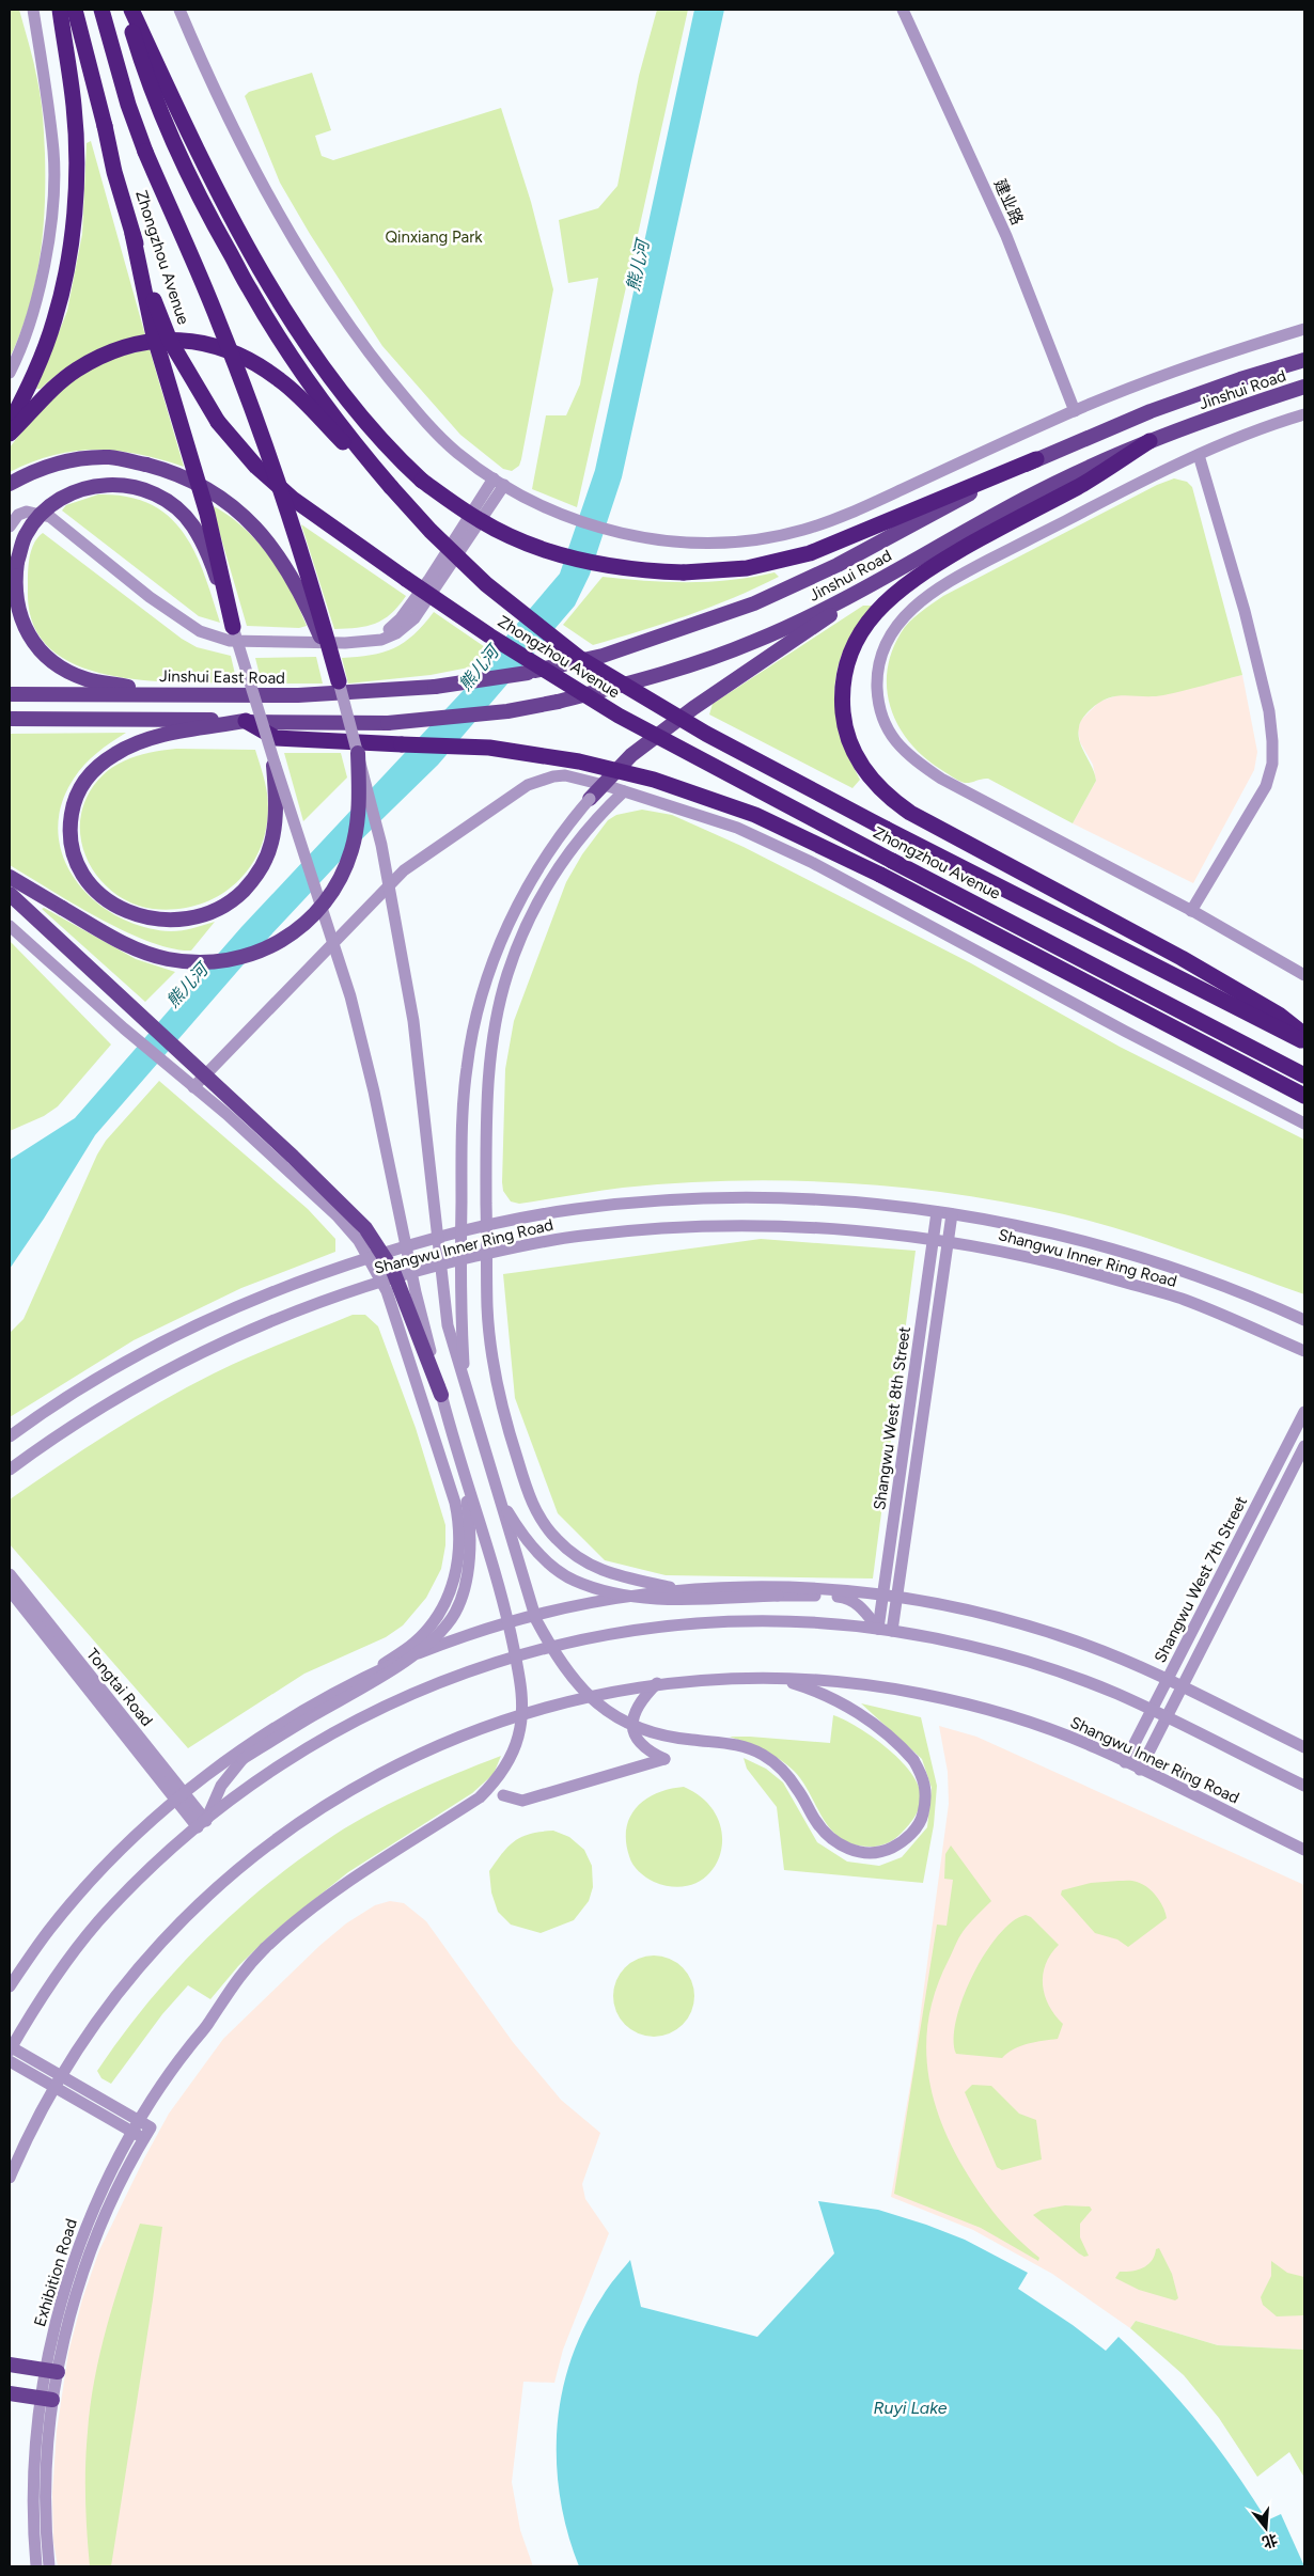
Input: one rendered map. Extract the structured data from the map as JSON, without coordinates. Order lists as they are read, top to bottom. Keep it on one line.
{"streets":{"highway":["Zhongzhou Avenue"],"main road":["Jinshui Road","Jinshui East Road"],"street":["建业路","Shangwu Inner Ring Road","Shangwu West 8th Street","Shangwu West 7th Street","Tongtai Road","Exhibition Road"]},"crossings":[["Jinshui Road","Jinshui East Road"],["Shangwu Inner Ring Road","Shangwu West 8th Street"],["Shangwu Inner Ring Road","Shangwu West 7th Street"]],"water":["熊儿河","Ruyi Lake"],"parks":["Qinxiang Park"],"north":"bottom"}
